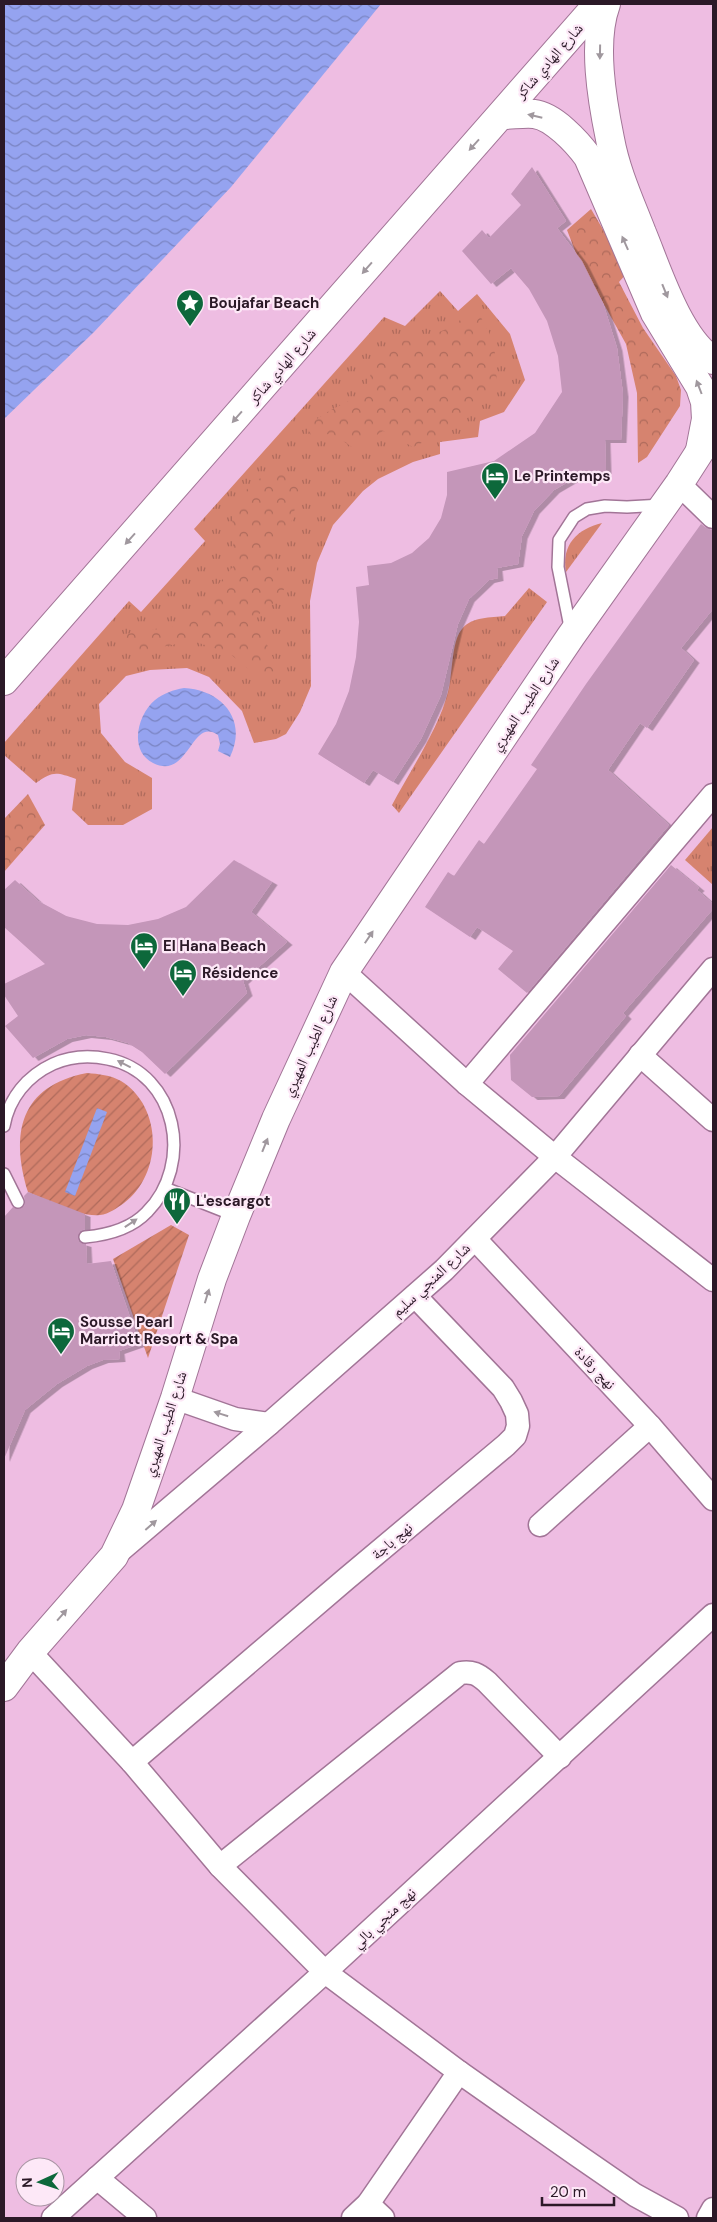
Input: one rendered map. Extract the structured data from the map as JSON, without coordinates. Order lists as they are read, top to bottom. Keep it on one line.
{"streets":{"main road":["شارع الهادي شاكر","شارع الطيب المهيري"],"street":["شارع المنجي سليم","نهج رقادة","نهج باجة","نهج منجي بالي"]},"crossings":[["شارع الطيب المهيري","شارع المنجي سليم"],["شارع المنجي سليم","نهج رقادة"],["شارع المنجي سليم","نهج باجة"]],"one_way":["شارع الهادي شاكر","شارع الطيب المهيري"],"places":{"place":["Boujafar Beach"],"hotel":["Le Printemps","El Hana Beach","Résidence","Sousse Pearl Marriott Resort & Spa"],"restaurant":["L'escargot"]},"scale_bar":"20 m","north":"left"}
